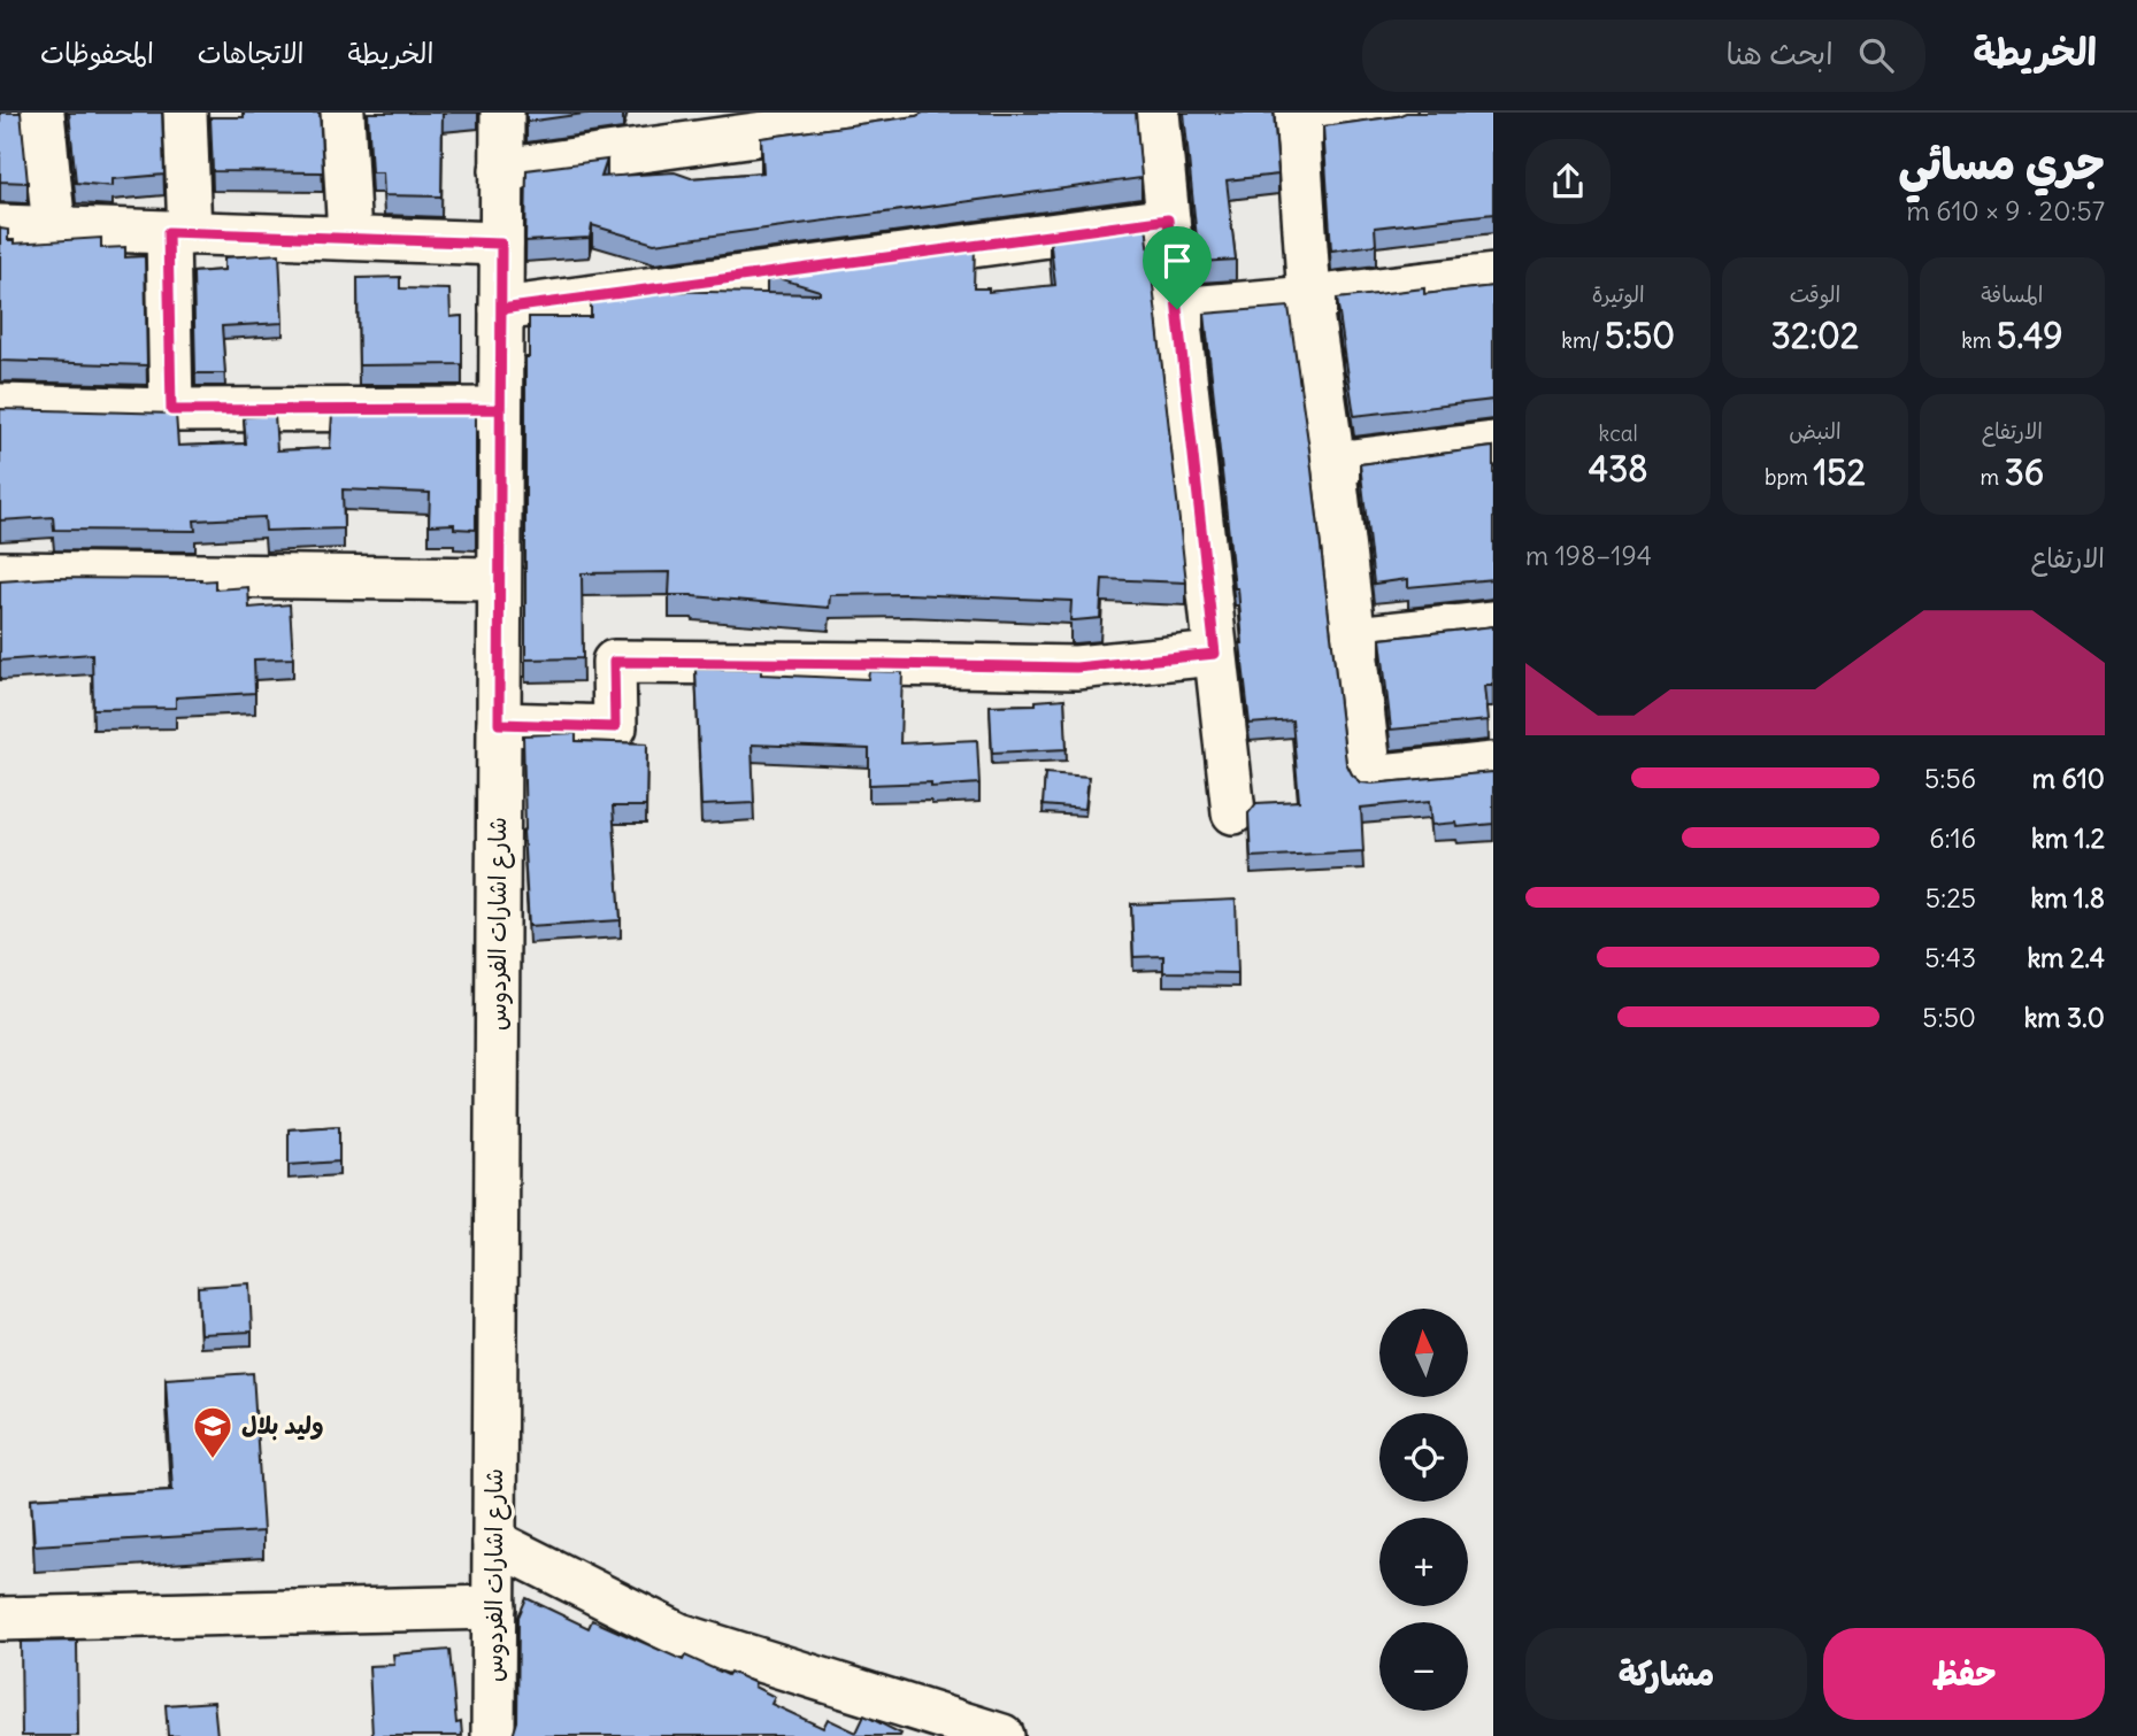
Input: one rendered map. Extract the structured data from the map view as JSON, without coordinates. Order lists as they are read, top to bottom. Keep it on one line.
{"streets":{"street":["شارع اشارات الفردوس"]},"places":{"school or university":["وليد بلال"]},"north":"top","page":{"header":"الخريطة","search":"ابحث هنا","nav":["الخريطة","الاتجاهات","المحفوظات"],"heading":["جري مسائي","20:57 · 9 × 610 m"],"stats":[["المسافة","5.49 km"],["الوقت","32:02"],["الوتيرة","5:50 /km"],["الارتفاع","36 m"],["النبض","152 bpm"],["kcal","438"]],"chart":["الارتفاع","194–198 m"],"list":[{"name":"610 m","note":"5:56"},{"name":"1.2 km","note":"6:16"},{"name":"1.8 km","note":"5:25"},{"name":"2.4 km","note":"5:43"},{"name":"3.0 km","note":"5:50"}],"map_buttons":["+","−"],"buttons":["حفظ","مشاركة"]}}
